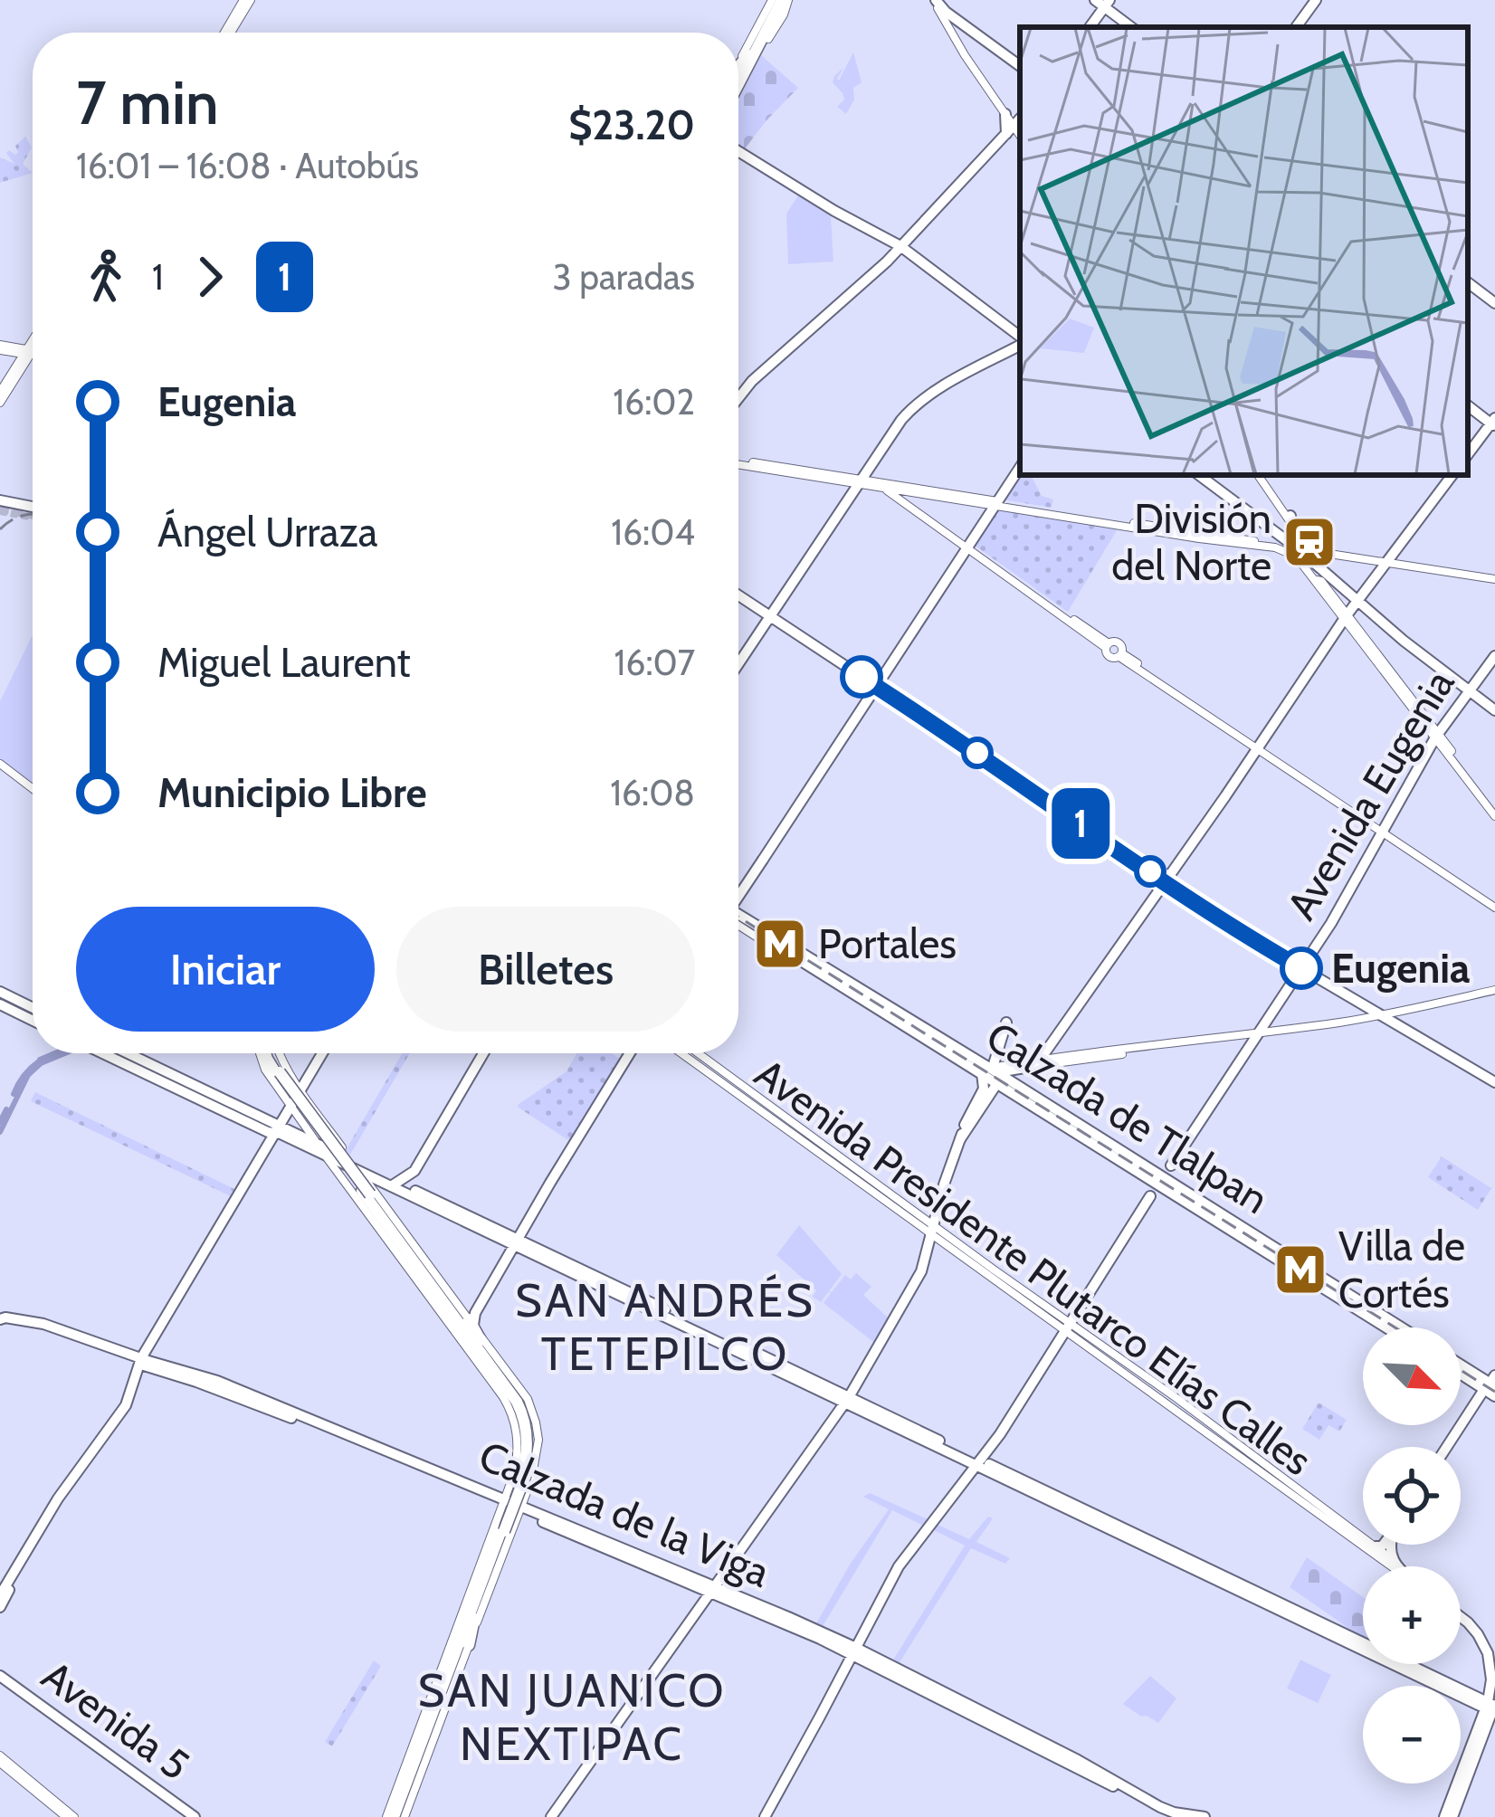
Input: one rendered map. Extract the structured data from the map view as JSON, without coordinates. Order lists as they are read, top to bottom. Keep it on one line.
{"streets":{"main road":["Avenida Eugenia","Calzada de Tlalpan","Avenida Presidente Plutarco Elías Calles","Calzada de la Viga","Avenida 5"]},"districts":["SAN ANDRÉS TETEPILCO","SAN JUANICO NEXTIPAC"],"places":{"station":["División del Norte"],"metro station":["Portales","Villa de Cortés"],"other":["Eugenia"]},"lines":["bus line 1"],"north":"bottom right","page":{"on_map":"1","heading":["7 min","16:01 – 16:08 · Autobús","$23.20"],"legs":["1","1","3 paradas"],"list":[{"name":"Eugenia","value":"16:02"},{"name":"Ángel Urraza","value":"16:04"},{"name":"Miguel Laurent","value":"16:07"},{"name":"Municipio Libre","value":"16:08"}],"buttons":["Iniciar","Billetes"],"map_buttons":["+","−"]}}
